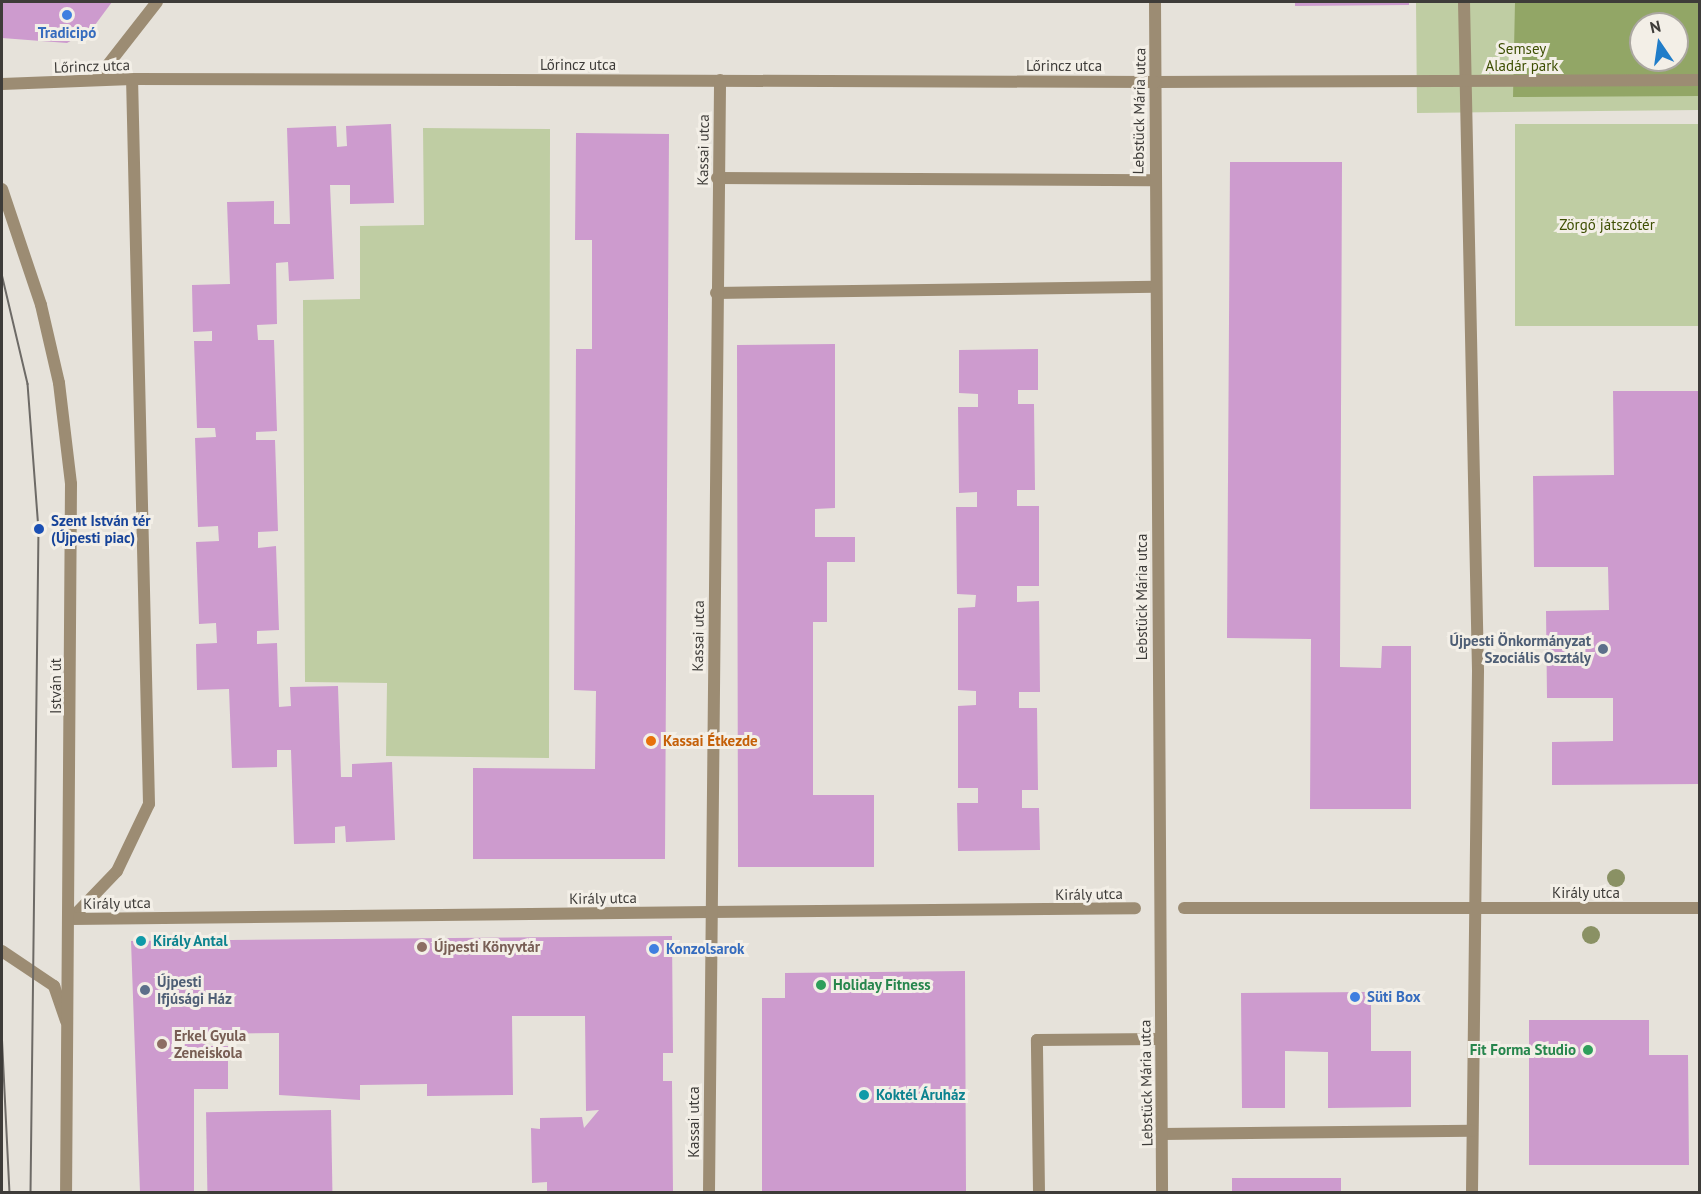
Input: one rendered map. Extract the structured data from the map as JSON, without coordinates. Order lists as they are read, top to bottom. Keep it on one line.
{"streets":{"street":["Lőrincz utca","Lebstück Mária utca","Kassai utca","István út","Király utca"]},"crossings":[["Lőrincz utca","Lebstück Mária utca"],["Lőrincz utca","Kassai utca"],["Kassai utca","Király utca"],["István út","Király utca"]],"parks":["Semsey Aladár park","Zörgő játszótér"],"places":["Tradicipó","Szent István tér (Újpesti piac)","Újpesti Önkormányzat Szociális Osztály","Kassai Étkezde","Király Antal","Újpesti Könyvtár","Konzolsarok","Holiday Fitness","Újpesti Ifjúsági Ház","Süti Box","Erkel Gyula Zeneiskola","Fit Forma Studio","Koktél Áruház"],"north":"top"}
